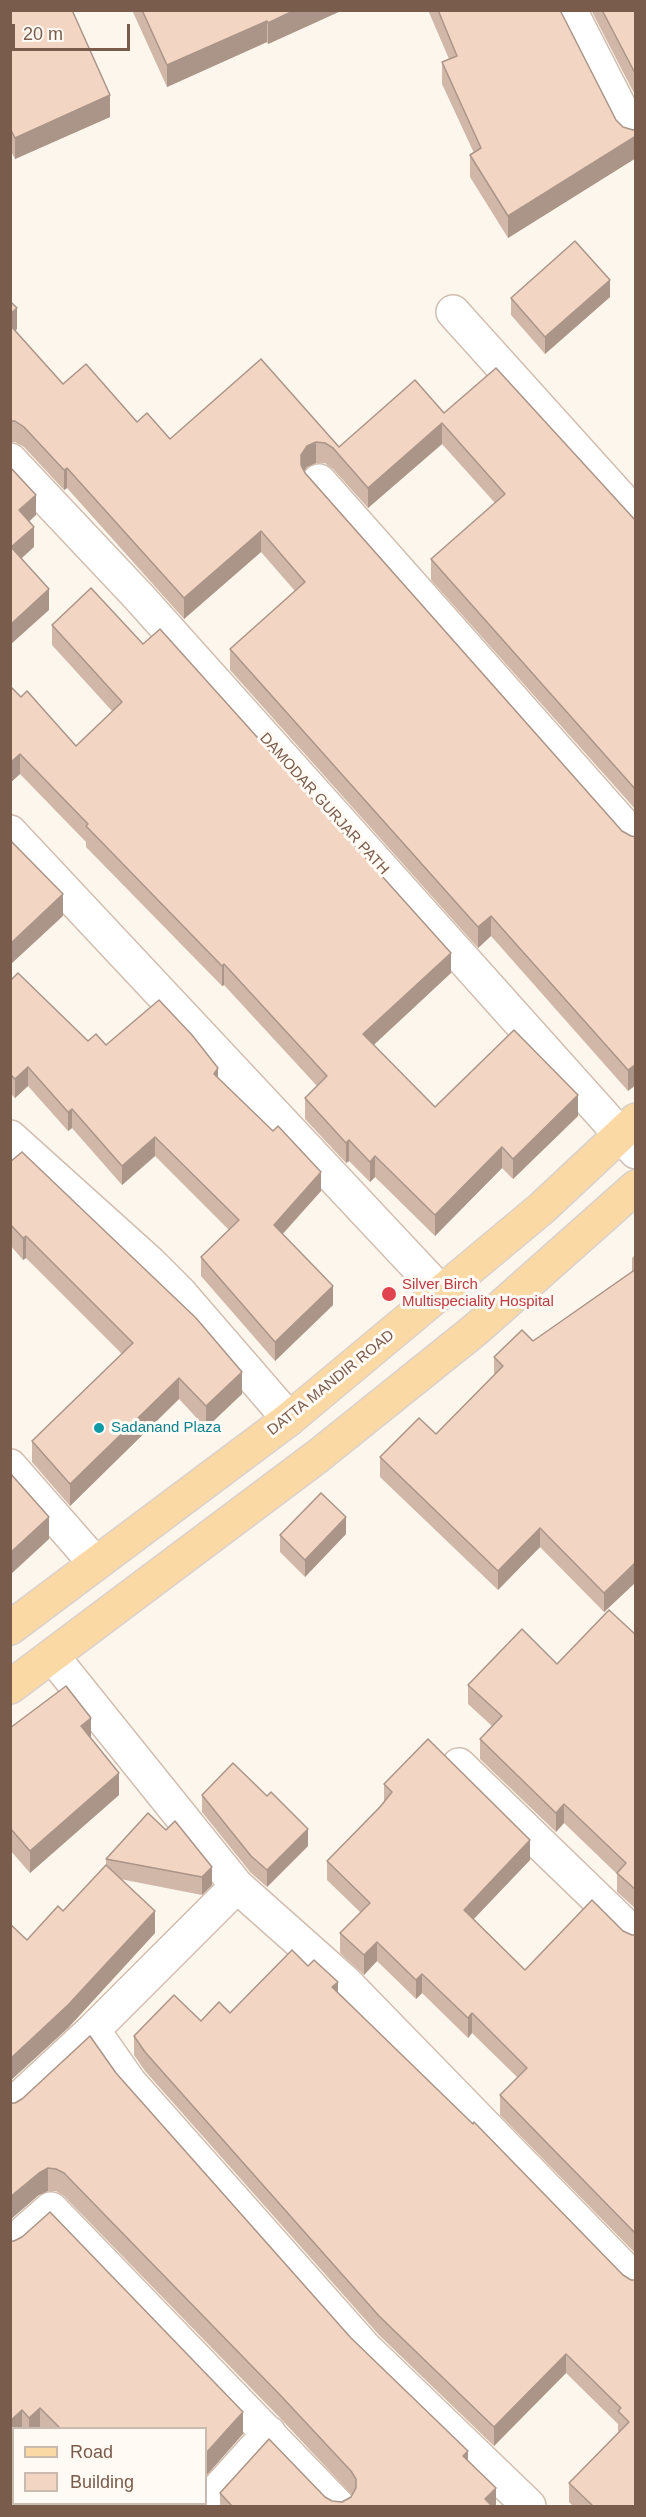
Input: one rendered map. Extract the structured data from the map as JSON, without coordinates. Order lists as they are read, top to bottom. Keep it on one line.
{"streets":{"main road":["DATTA MANDIR ROAD"],"street":["DAMODAR GURJAR PATH"]},"crossings":[["DAMODAR GURJAR PATH","DATTA MANDIR ROAD"]],"places":["Silver Birch Multispeciality Hospital","Sadanand Plaza"],"legend":["Road","Building"],"scale_bar":"20 m"}
